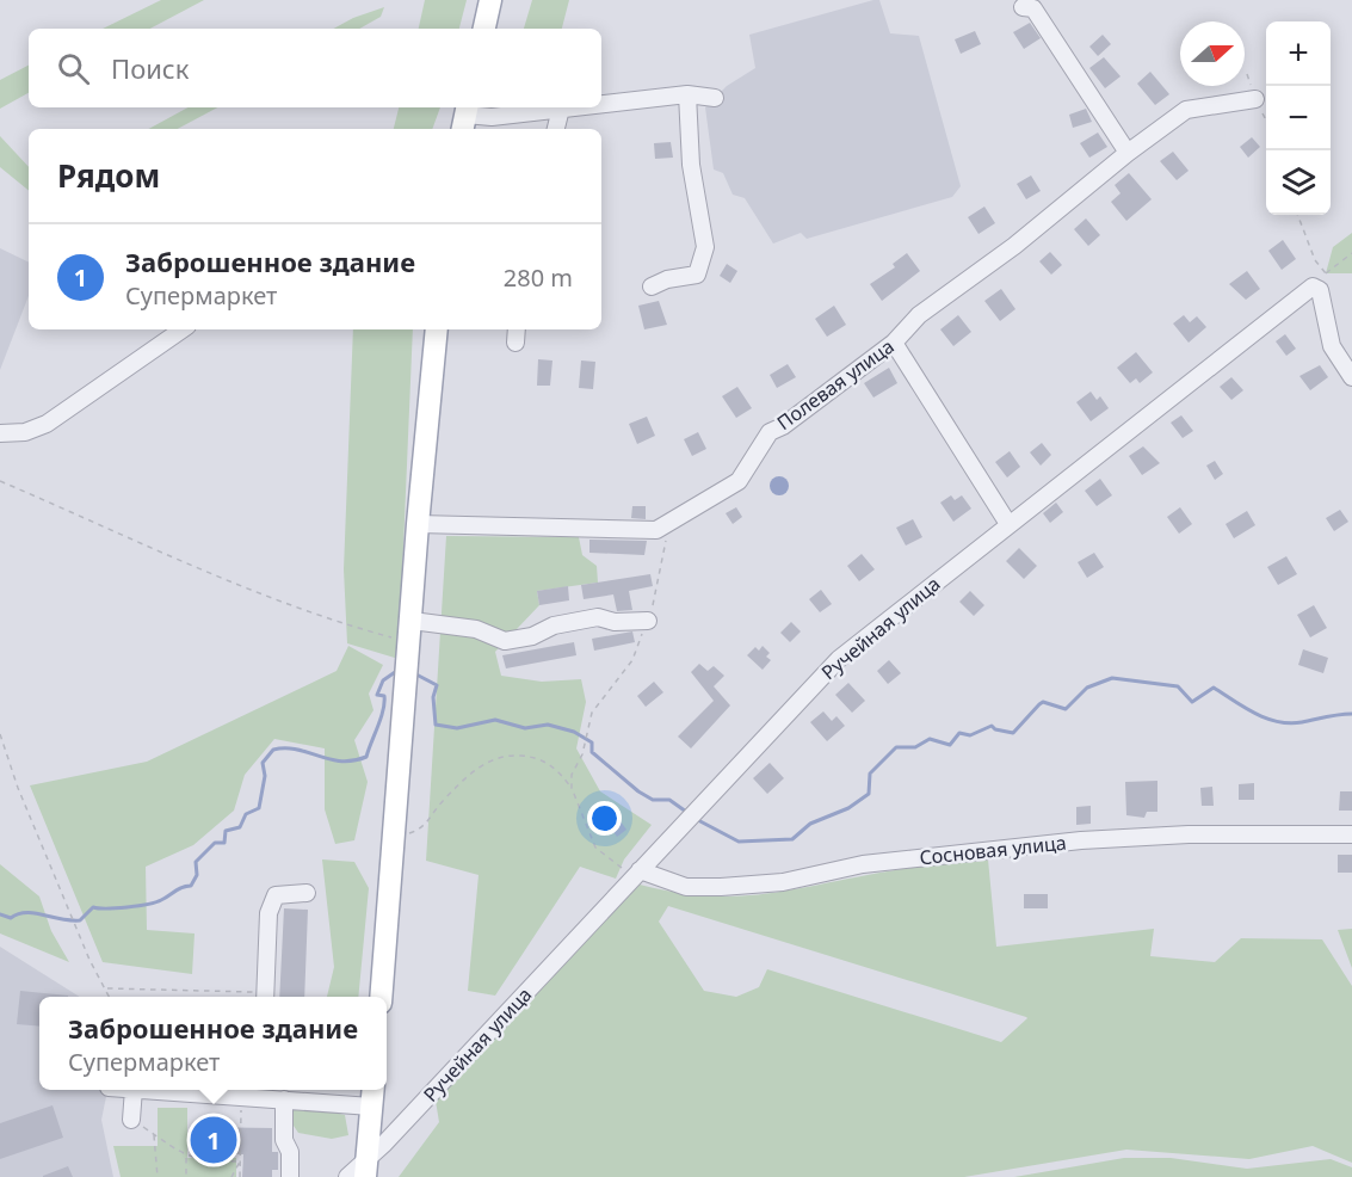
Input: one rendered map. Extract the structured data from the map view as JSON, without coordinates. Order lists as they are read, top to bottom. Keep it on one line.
{"streets":{"street":["Полевая улица","Ручейная улица","Сосновая улица"]},"crossings":[["Ручейная улица","Сосновая улица"]],"north":"right","page":{"map_buttons":["+","−"],"search":"Поиск","heading":"Рядом","list":[{"mark":"1","name":"Заброшенное здание","note":"Супермаркет","value":"280 m"}],"popup":["Заброшенное здание","Супермаркет"],"pins":"1"}}
